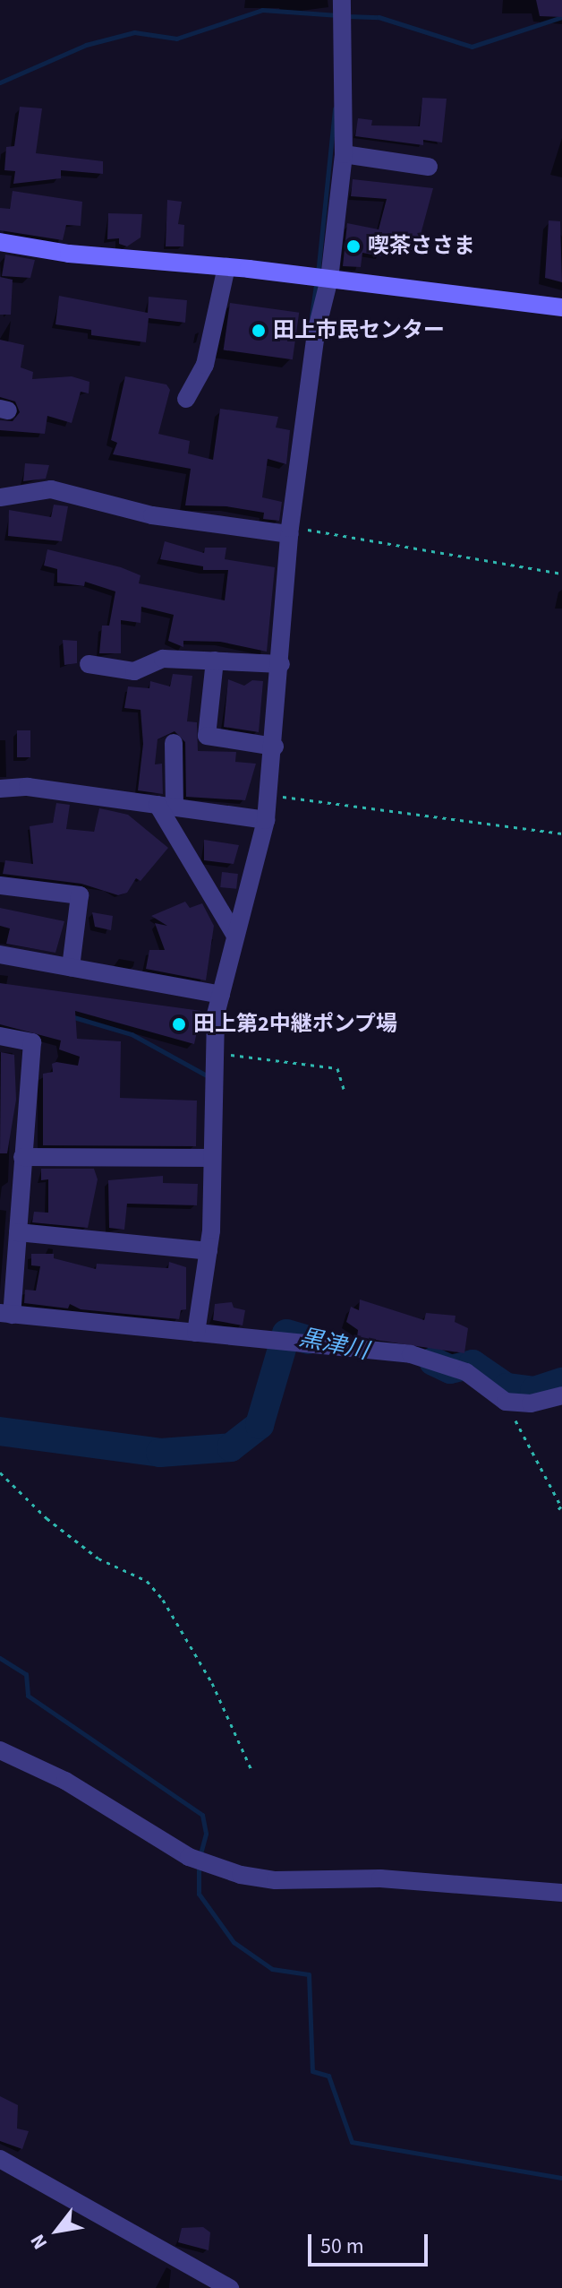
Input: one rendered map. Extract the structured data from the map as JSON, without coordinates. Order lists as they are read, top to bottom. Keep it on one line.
{"water":["黒津川"],"places":["喫茶ささま","田上市民センター","田上第2中継ポンプ場"],"scale_bar":"50 m","north":"bottom left"}
